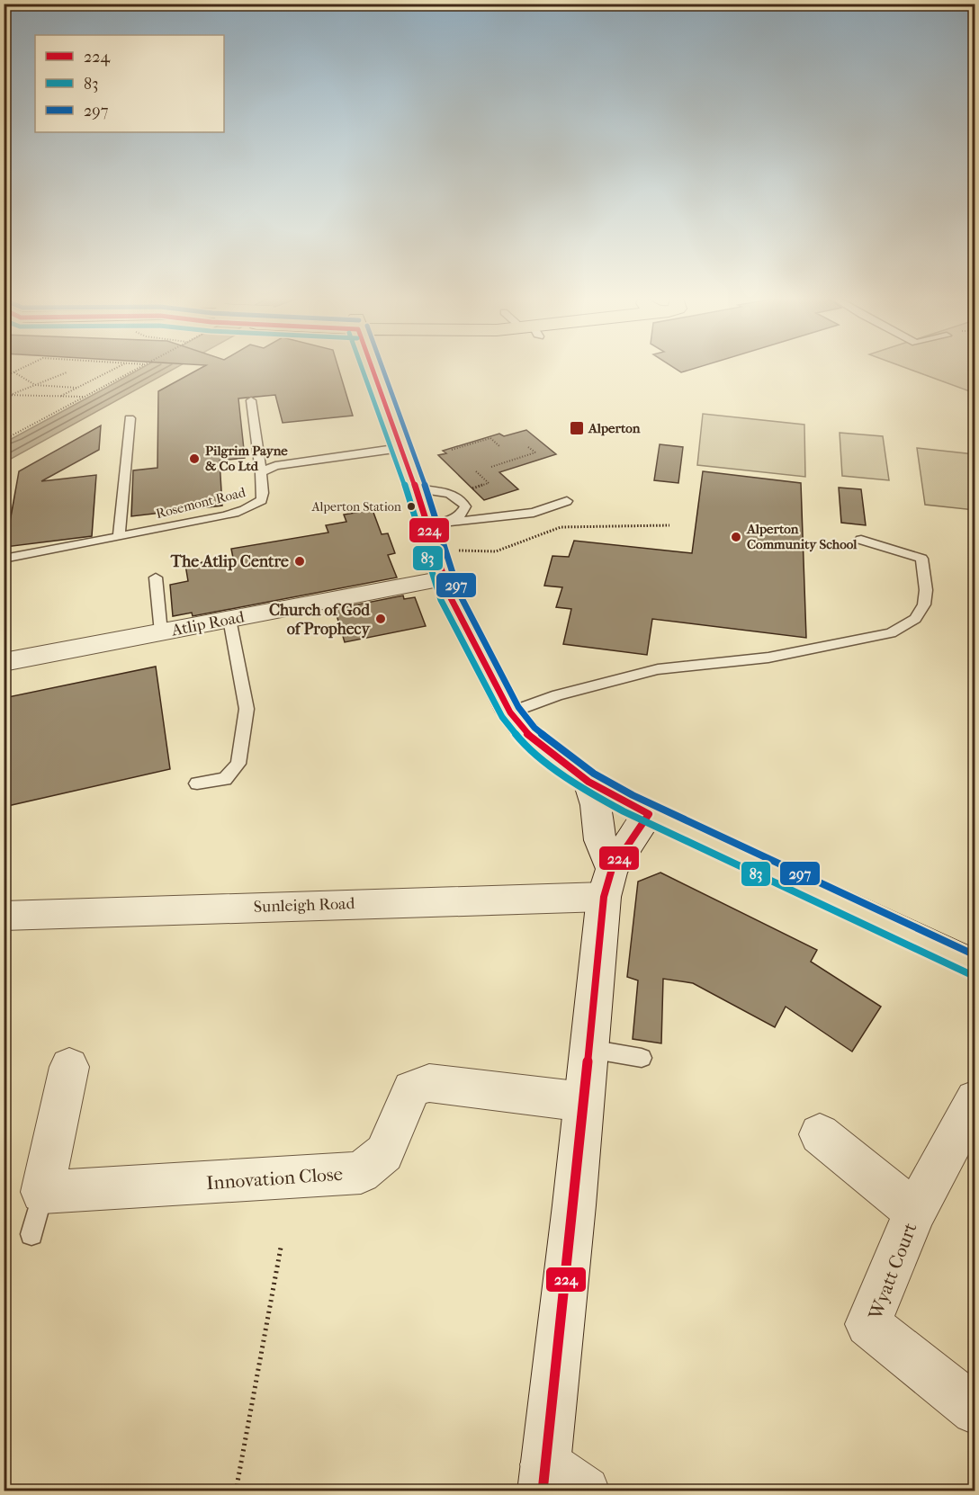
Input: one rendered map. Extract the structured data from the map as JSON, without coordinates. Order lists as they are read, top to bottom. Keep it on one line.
{"streets":{"street":["Atlip Road","Sunleigh Road","Innovation Close","Wyatt Court"],"lane":["Rosemont Road"]},"places":{"transit":["Alperton"],"other":["Pilgrim Payne & Co Ltd","Alperton Station","Alperton Community School","The Atlip Centre","Church of God of Prophecy"]},"lines":["transit line 224","transit line 83","transit line 297"],"legend":["224","83","297"]}
